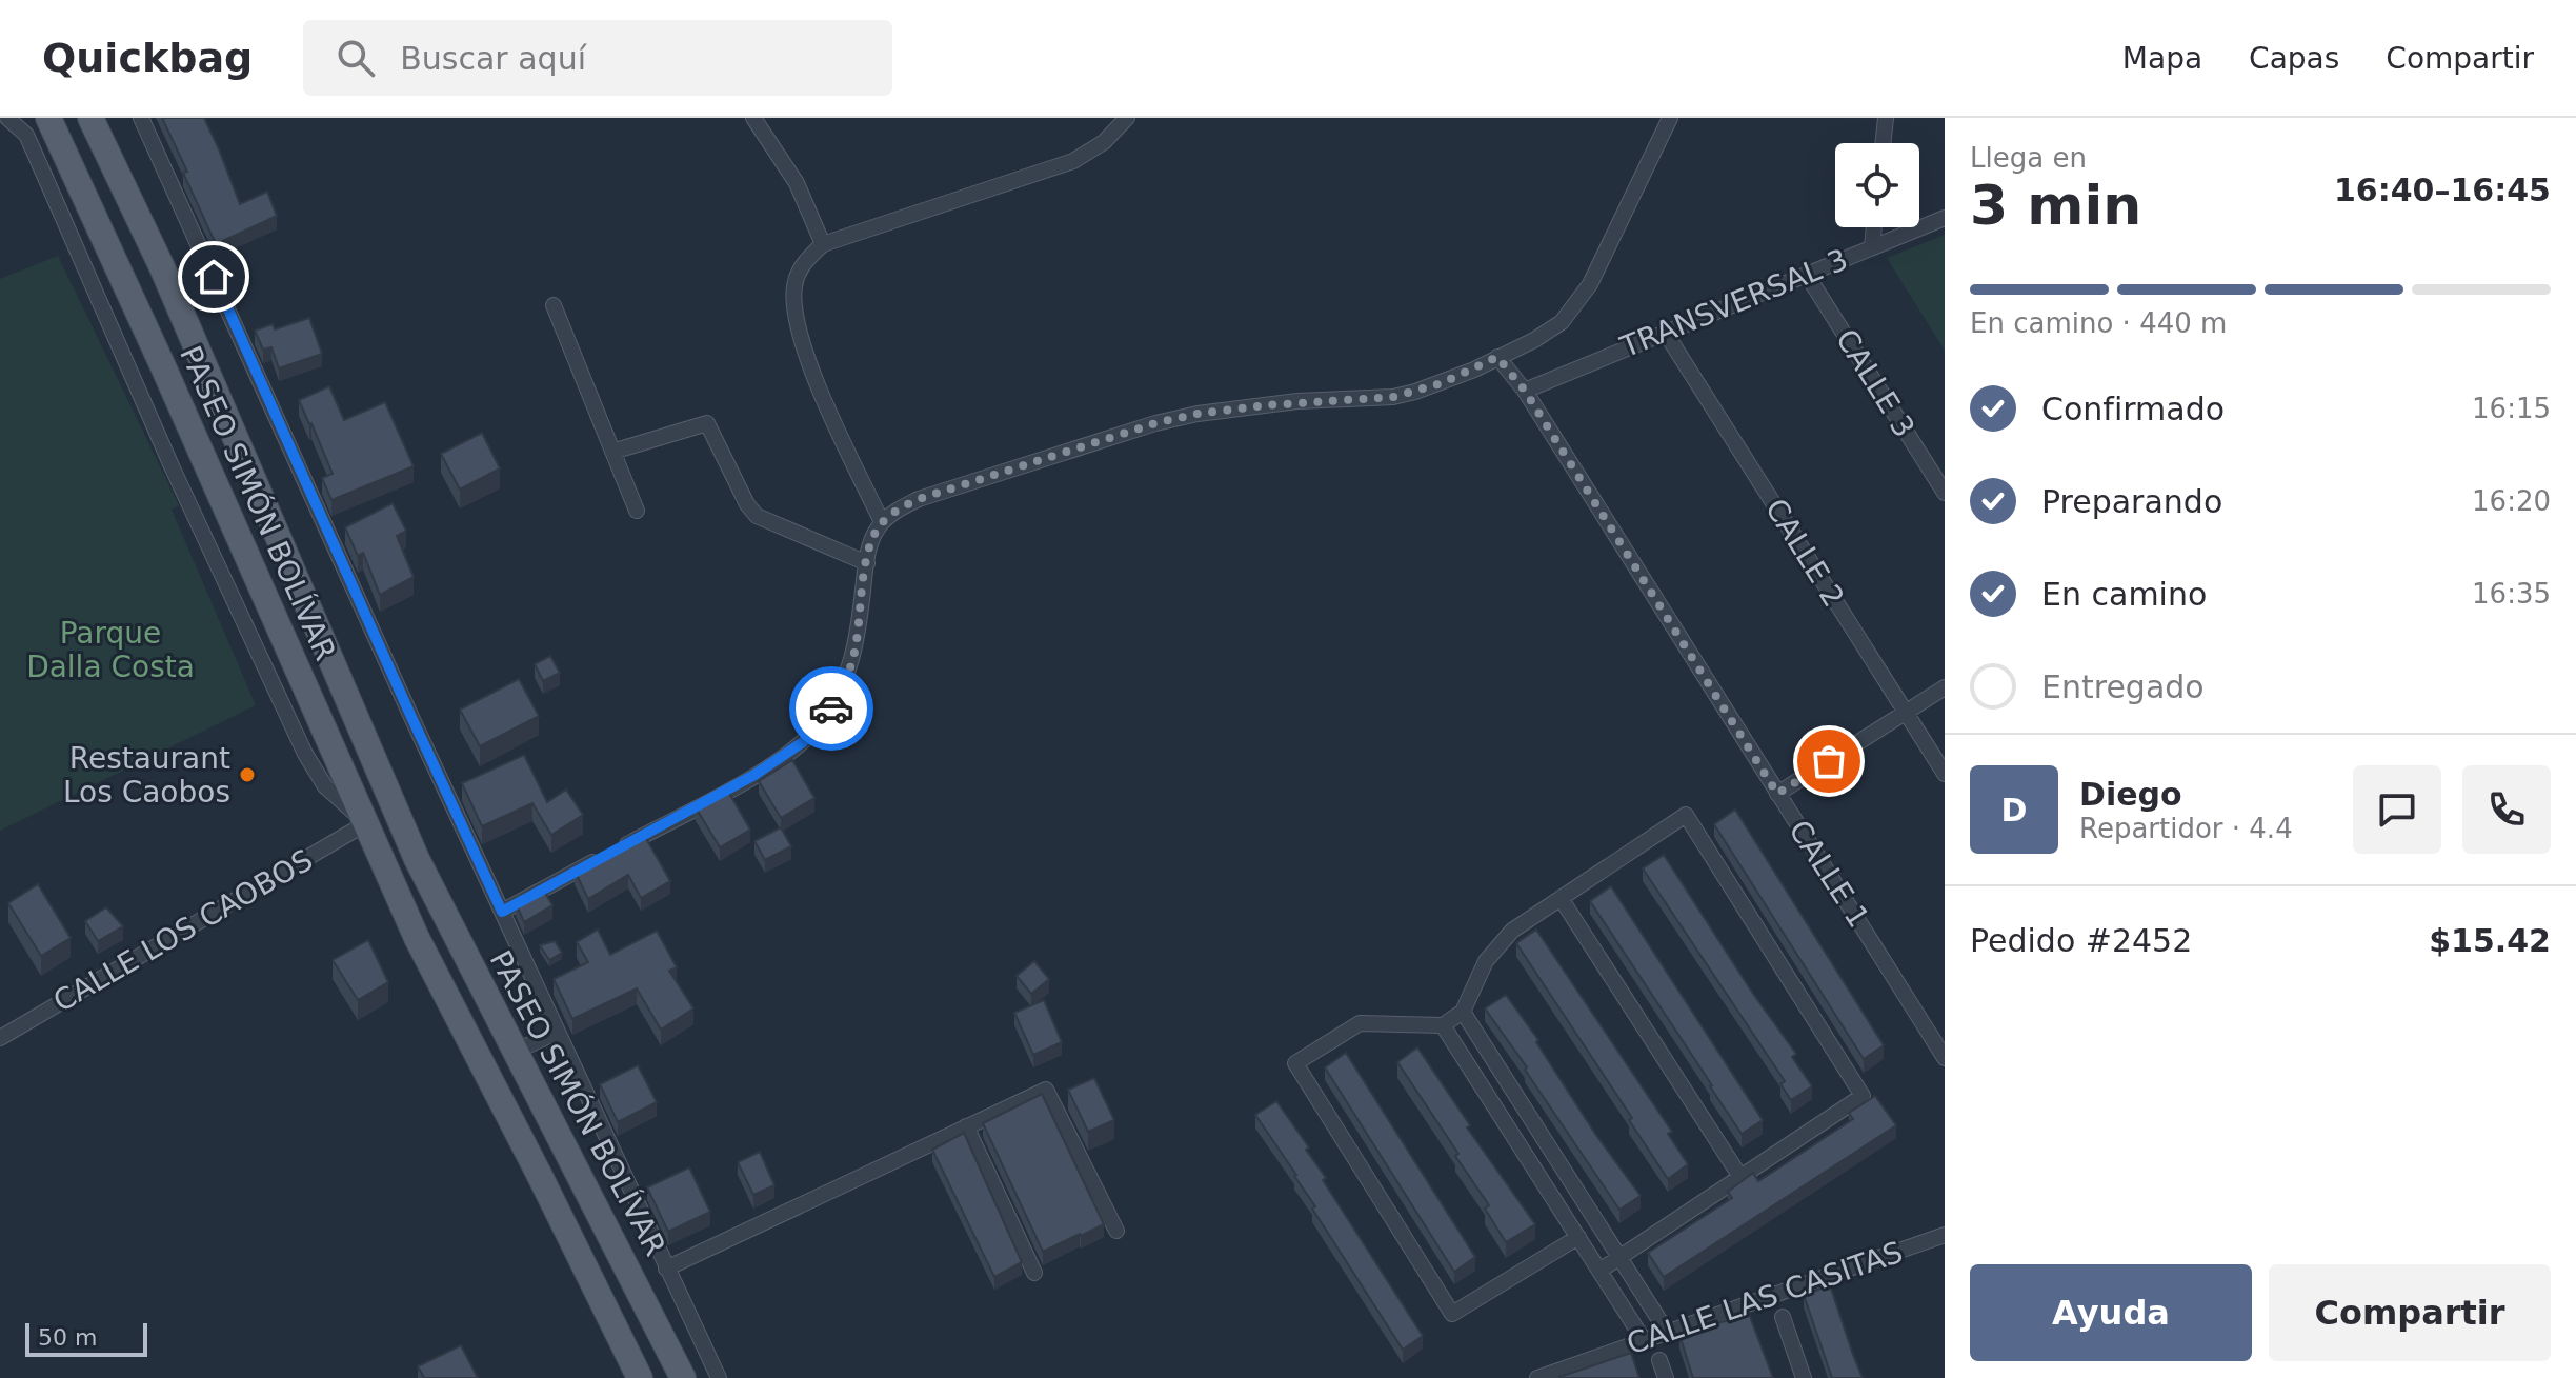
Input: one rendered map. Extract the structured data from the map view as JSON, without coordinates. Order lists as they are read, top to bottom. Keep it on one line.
{"streets":{"main road":["PASEO SIMÓN BOLÍVAR"],"street":["TRANSVERSAL 3","CALLE 3","CALLE 2","CALLE 1","CALLE LOS CAOBOS","CALLE LAS CASITAS"]},"crossings":[["TRANSVERSAL 3","CALLE 3"],["TRANSVERSAL 3","CALLE 2"],["TRANSVERSAL 3","CALLE 1"],["PASEO SIMÓN BOLÍVAR","CALLE LOS CAOBOS"]],"parks":["Parque Dalla Costa"],"places":["Restaurant Los Caobos"],"scale_bar":"50 m","page":{"header":"Quickbag","search":"Buscar aquí","nav":["Mapa","Capas","Compartir"],"heading":["3 min","Llega en","16:40–16:45"],"panel":["Diego","Repartidor · 4.4","Pedido #2452","$15.42"],"bar":"En camino · 440 m","list":[["Confirmado","16:15"],["Preparando","16:20"],["En camino","16:35"],"Entregado"],"round":"D","buttons":["Ayuda","Compartir"],"scale":"50 m"}}
